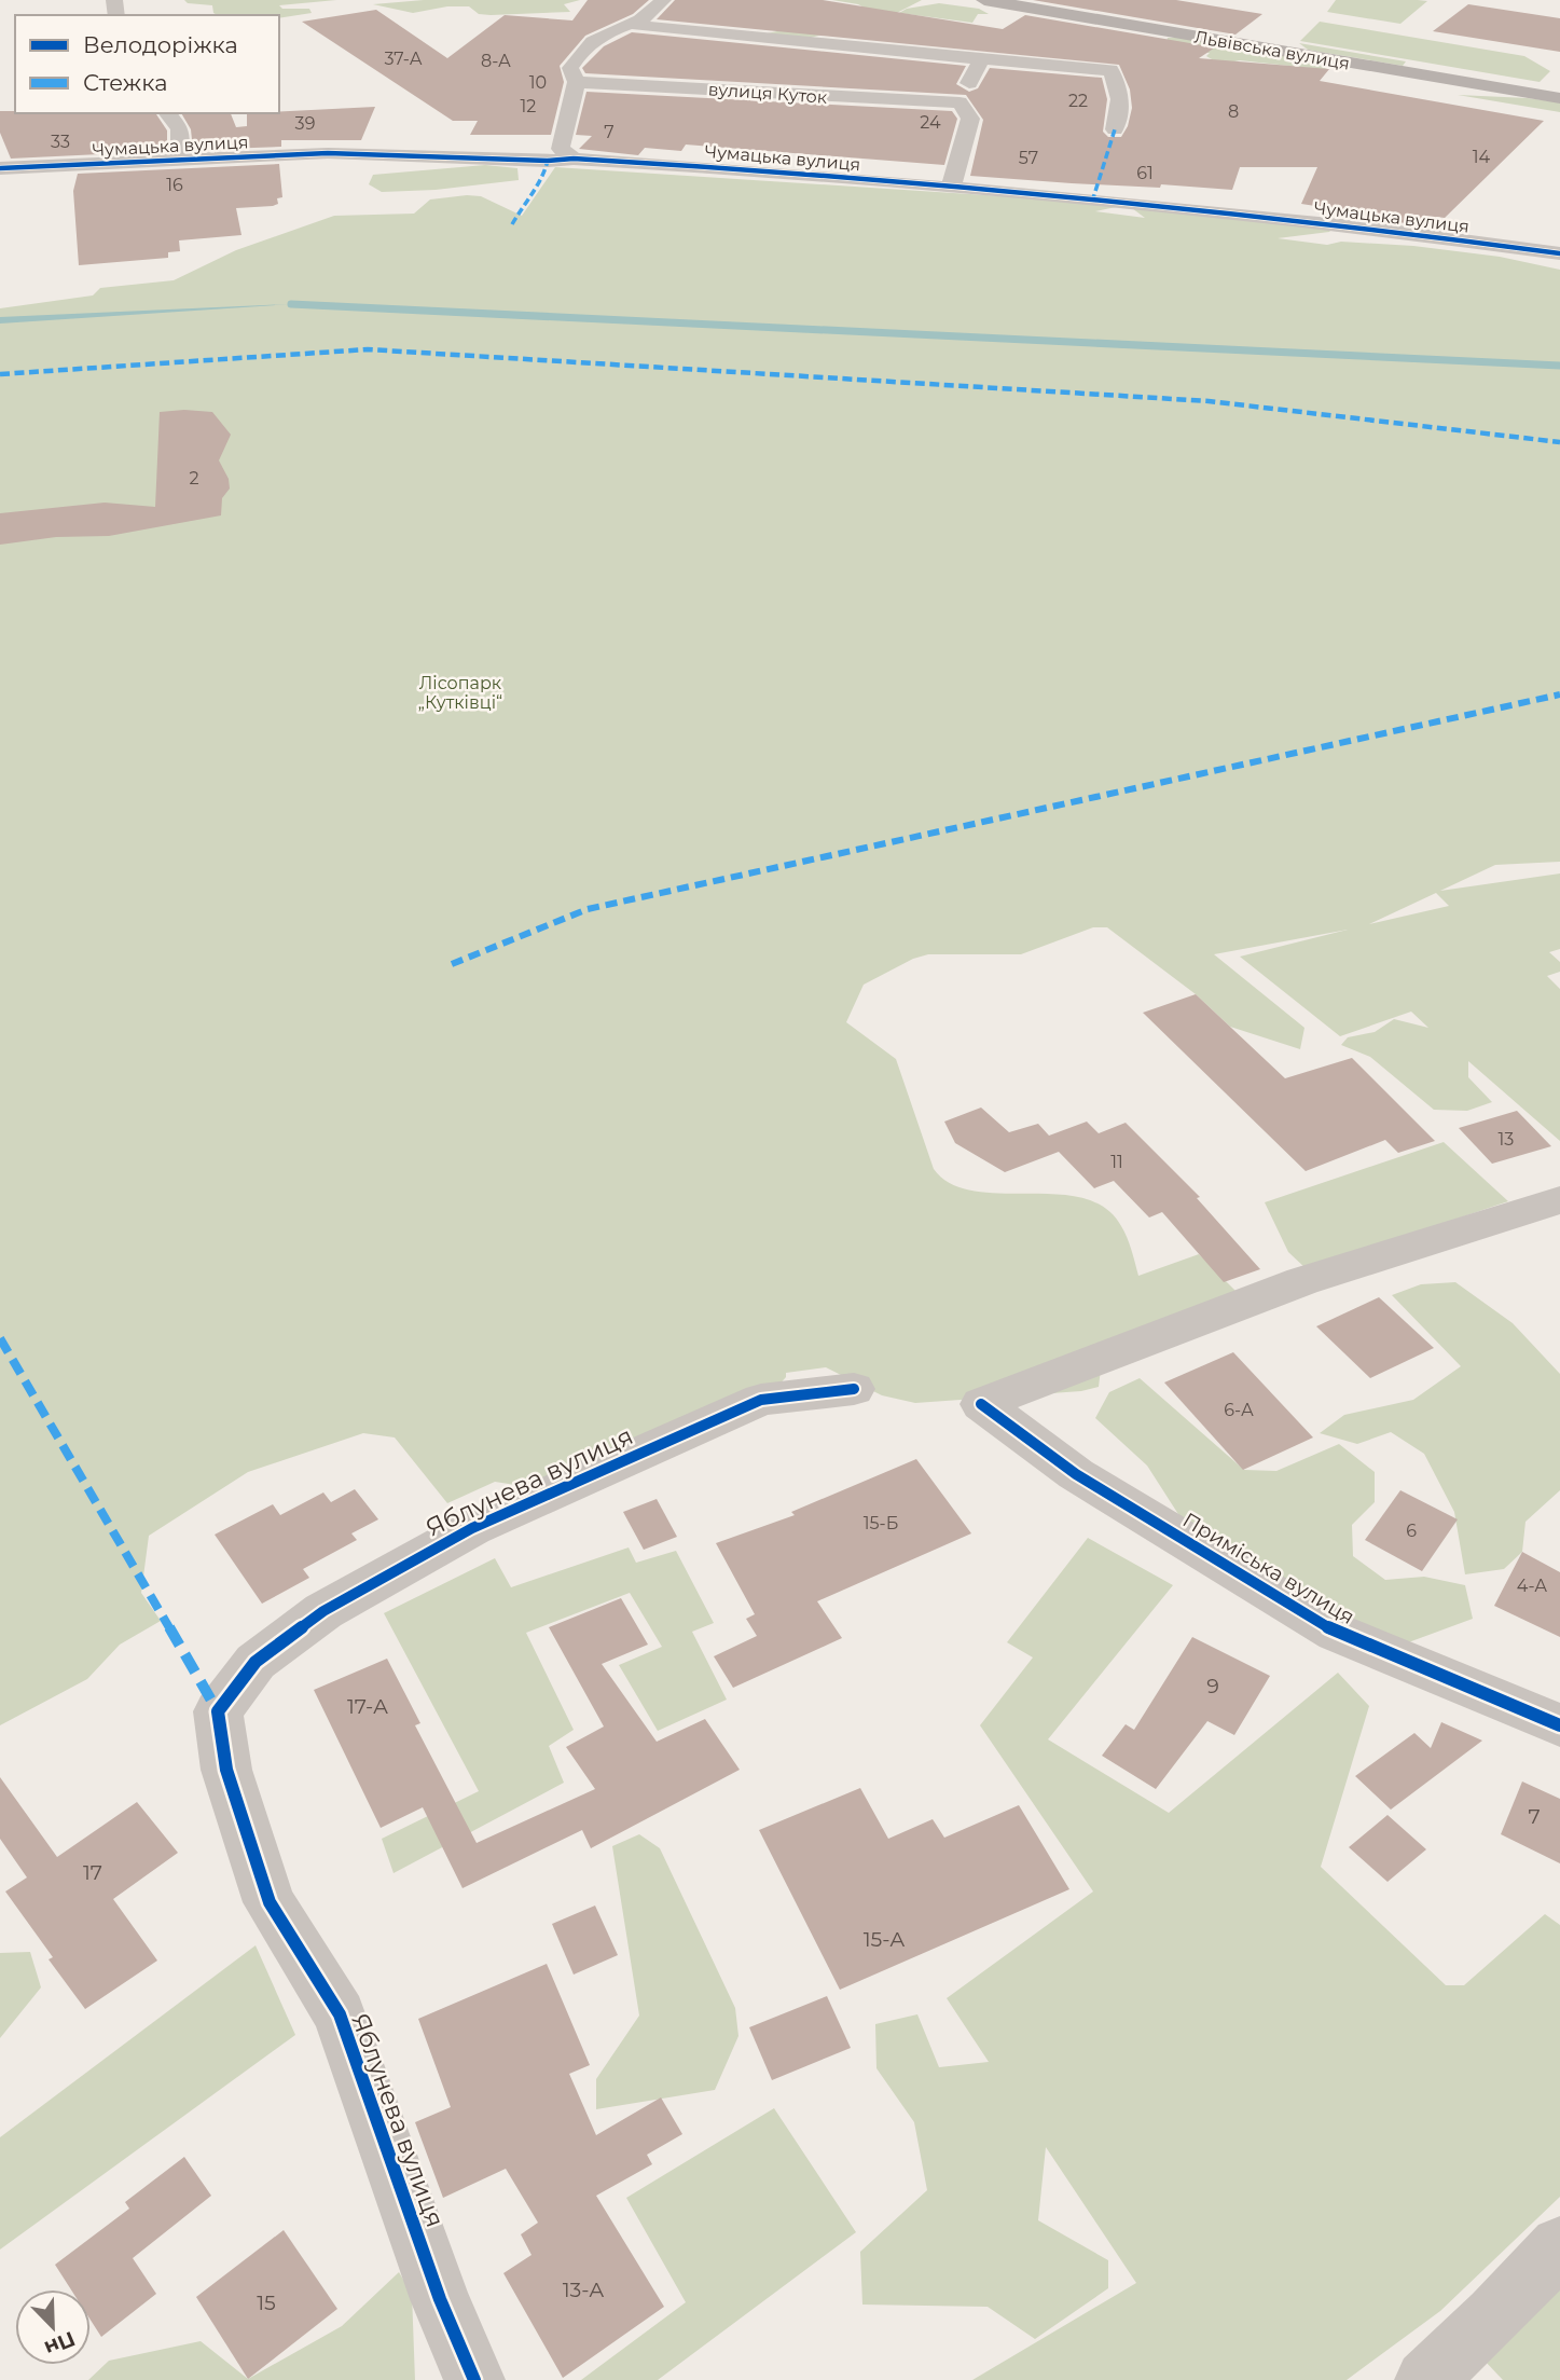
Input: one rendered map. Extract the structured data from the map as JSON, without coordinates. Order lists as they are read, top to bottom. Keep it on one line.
{"streets":{"main road":["Львівська вулиця"],"street":["вулиця Куток","Чумацька вулиця","Яблунева вулиця","Приміська вулиця"]},"parks":["Лісопарк „Кутківці“"],"house_numbers":["37-А","8-А","10","22","12","8","24","39","7","33","14","57","61","16","2","13","11","6-А","15-Б","6","4-А","9","17-А","7","17","15-А","13-А","15"],"legend":["Велодоріжка","Стежка"],"north":"bottom right"}
